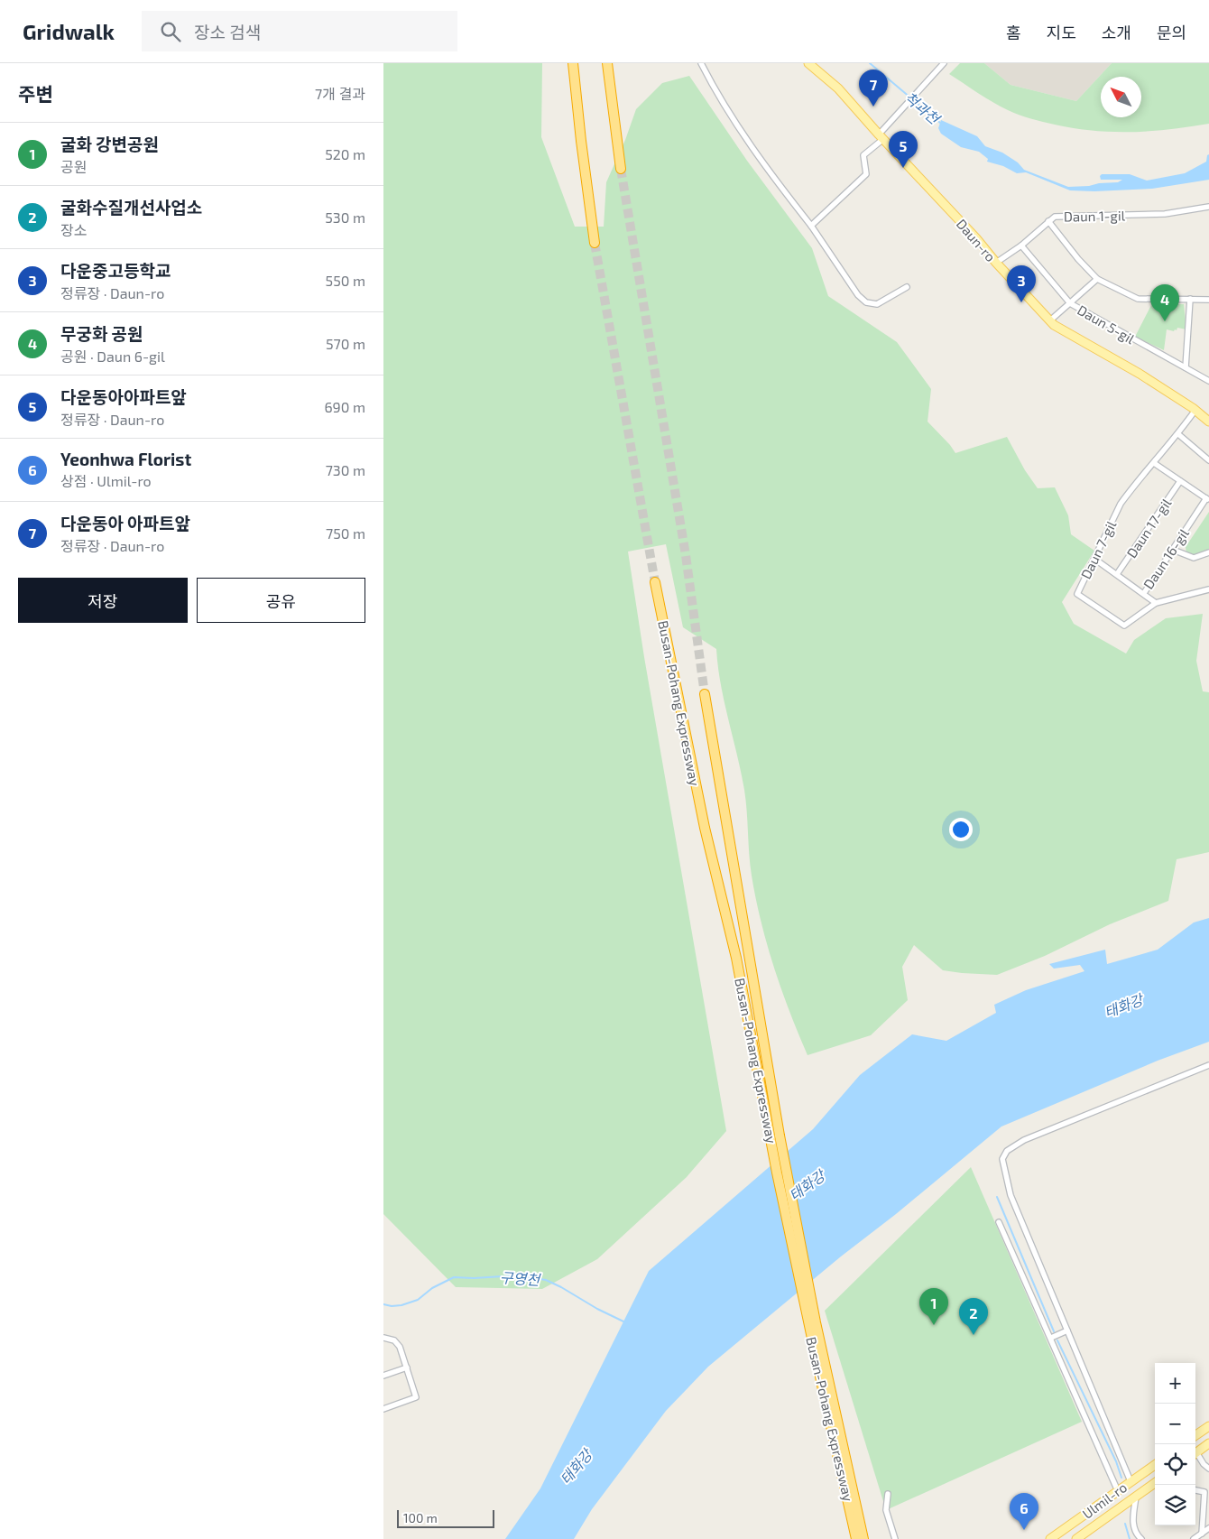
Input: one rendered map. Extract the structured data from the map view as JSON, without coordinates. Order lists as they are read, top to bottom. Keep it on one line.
{"streets":{"highway":["Busan-Pohang Expressway"],"main road":["Daun-ro","Ulmil-ro"],"street":["Daun 1-gil","Daun 5-gil","Daun 17-gil","Daun 7-gil","Daun 16-gil"]},"crossings":[["Daun 1-gil","Daun-ro"],["Daun 1-gil","Daun 5-gil"],["Daun-ro","Daun 7-gil"],["Daun 17-gil","Daun 16-gil"],["Daun 7-gil","Daun 16-gil"]],"water":["척과천","태화강","구영천"],"scale_bar":"100 m","north":"top left","page":{"header":"Gridwalk","search":"장소 검색","nav":["홈","지도","소개","문의"],"heading":["주변","7개 결과"],"pins":["7","5","3","4","1","2","6"],"list":[{"mark":"1","name":"굴화 강변공원","note":"공원","value":"520 m"},{"mark":"2","name":"굴화수질개선사업소","note":"장소","value":"530 m"},{"mark":"3","name":"다운중고등학교","note":"정류장 · Daun-ro","value":"550 m"},{"mark":"4","name":"무궁화 공원","note":"공원 · Daun 6-gil","value":"570 m"},{"mark":"5","name":"다운동아아파트앞","note":"정류장 · Daun-ro","value":"690 m"},{"mark":"6","name":"Yeonhwa Florist","note":"상점 · Ulmil-ro","value":"730 m"},{"mark":"7","name":"다운동아 아파트앞","note":"정류장 · Daun-ro","value":"750 m"}],"buttons":["저장","공유"],"map_buttons":["+","−"],"scale":"100 m"}}
